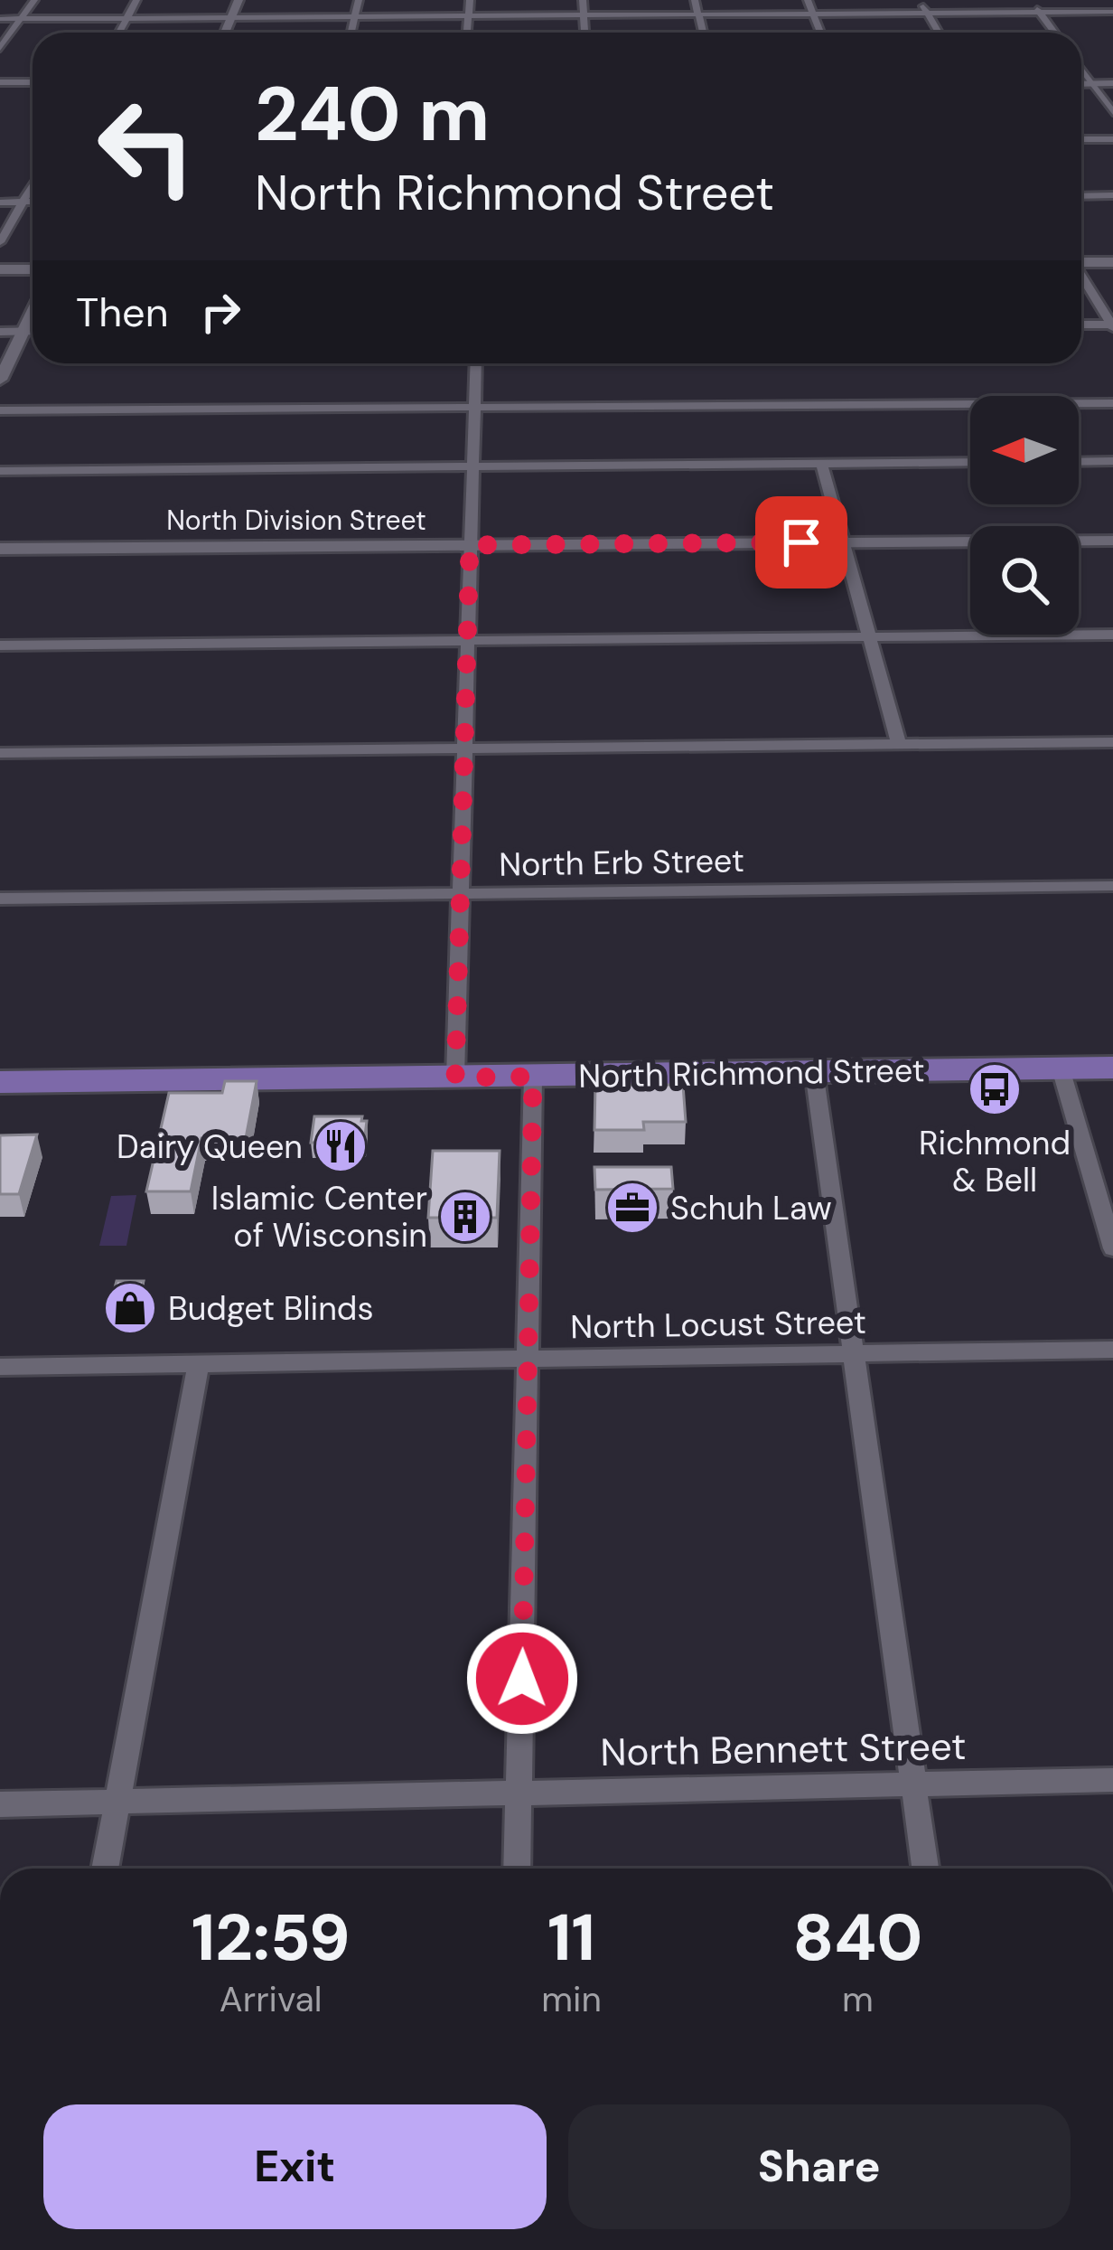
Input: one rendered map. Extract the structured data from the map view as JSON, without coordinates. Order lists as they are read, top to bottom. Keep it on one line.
{"streets":{"main road":["North Richmond Street"],"street":["North Division Street","North Erb Street","North Locust Street","North Bennett Street"]},"places":{"bus stop":["Richmond & Bell"],"restaurant":["Dairy Queen"],"office":["Schuh Law"],"building":["Islamic Center of Wisconsin"],"shop":["Budget Blinds"]},"north":"left","page":{"turn":["240 m","North Richmond Street"],"then":"Then","eta":["12:59","Arrival","11","min","840","m"],"buttons":["Exit","Share"]}}
